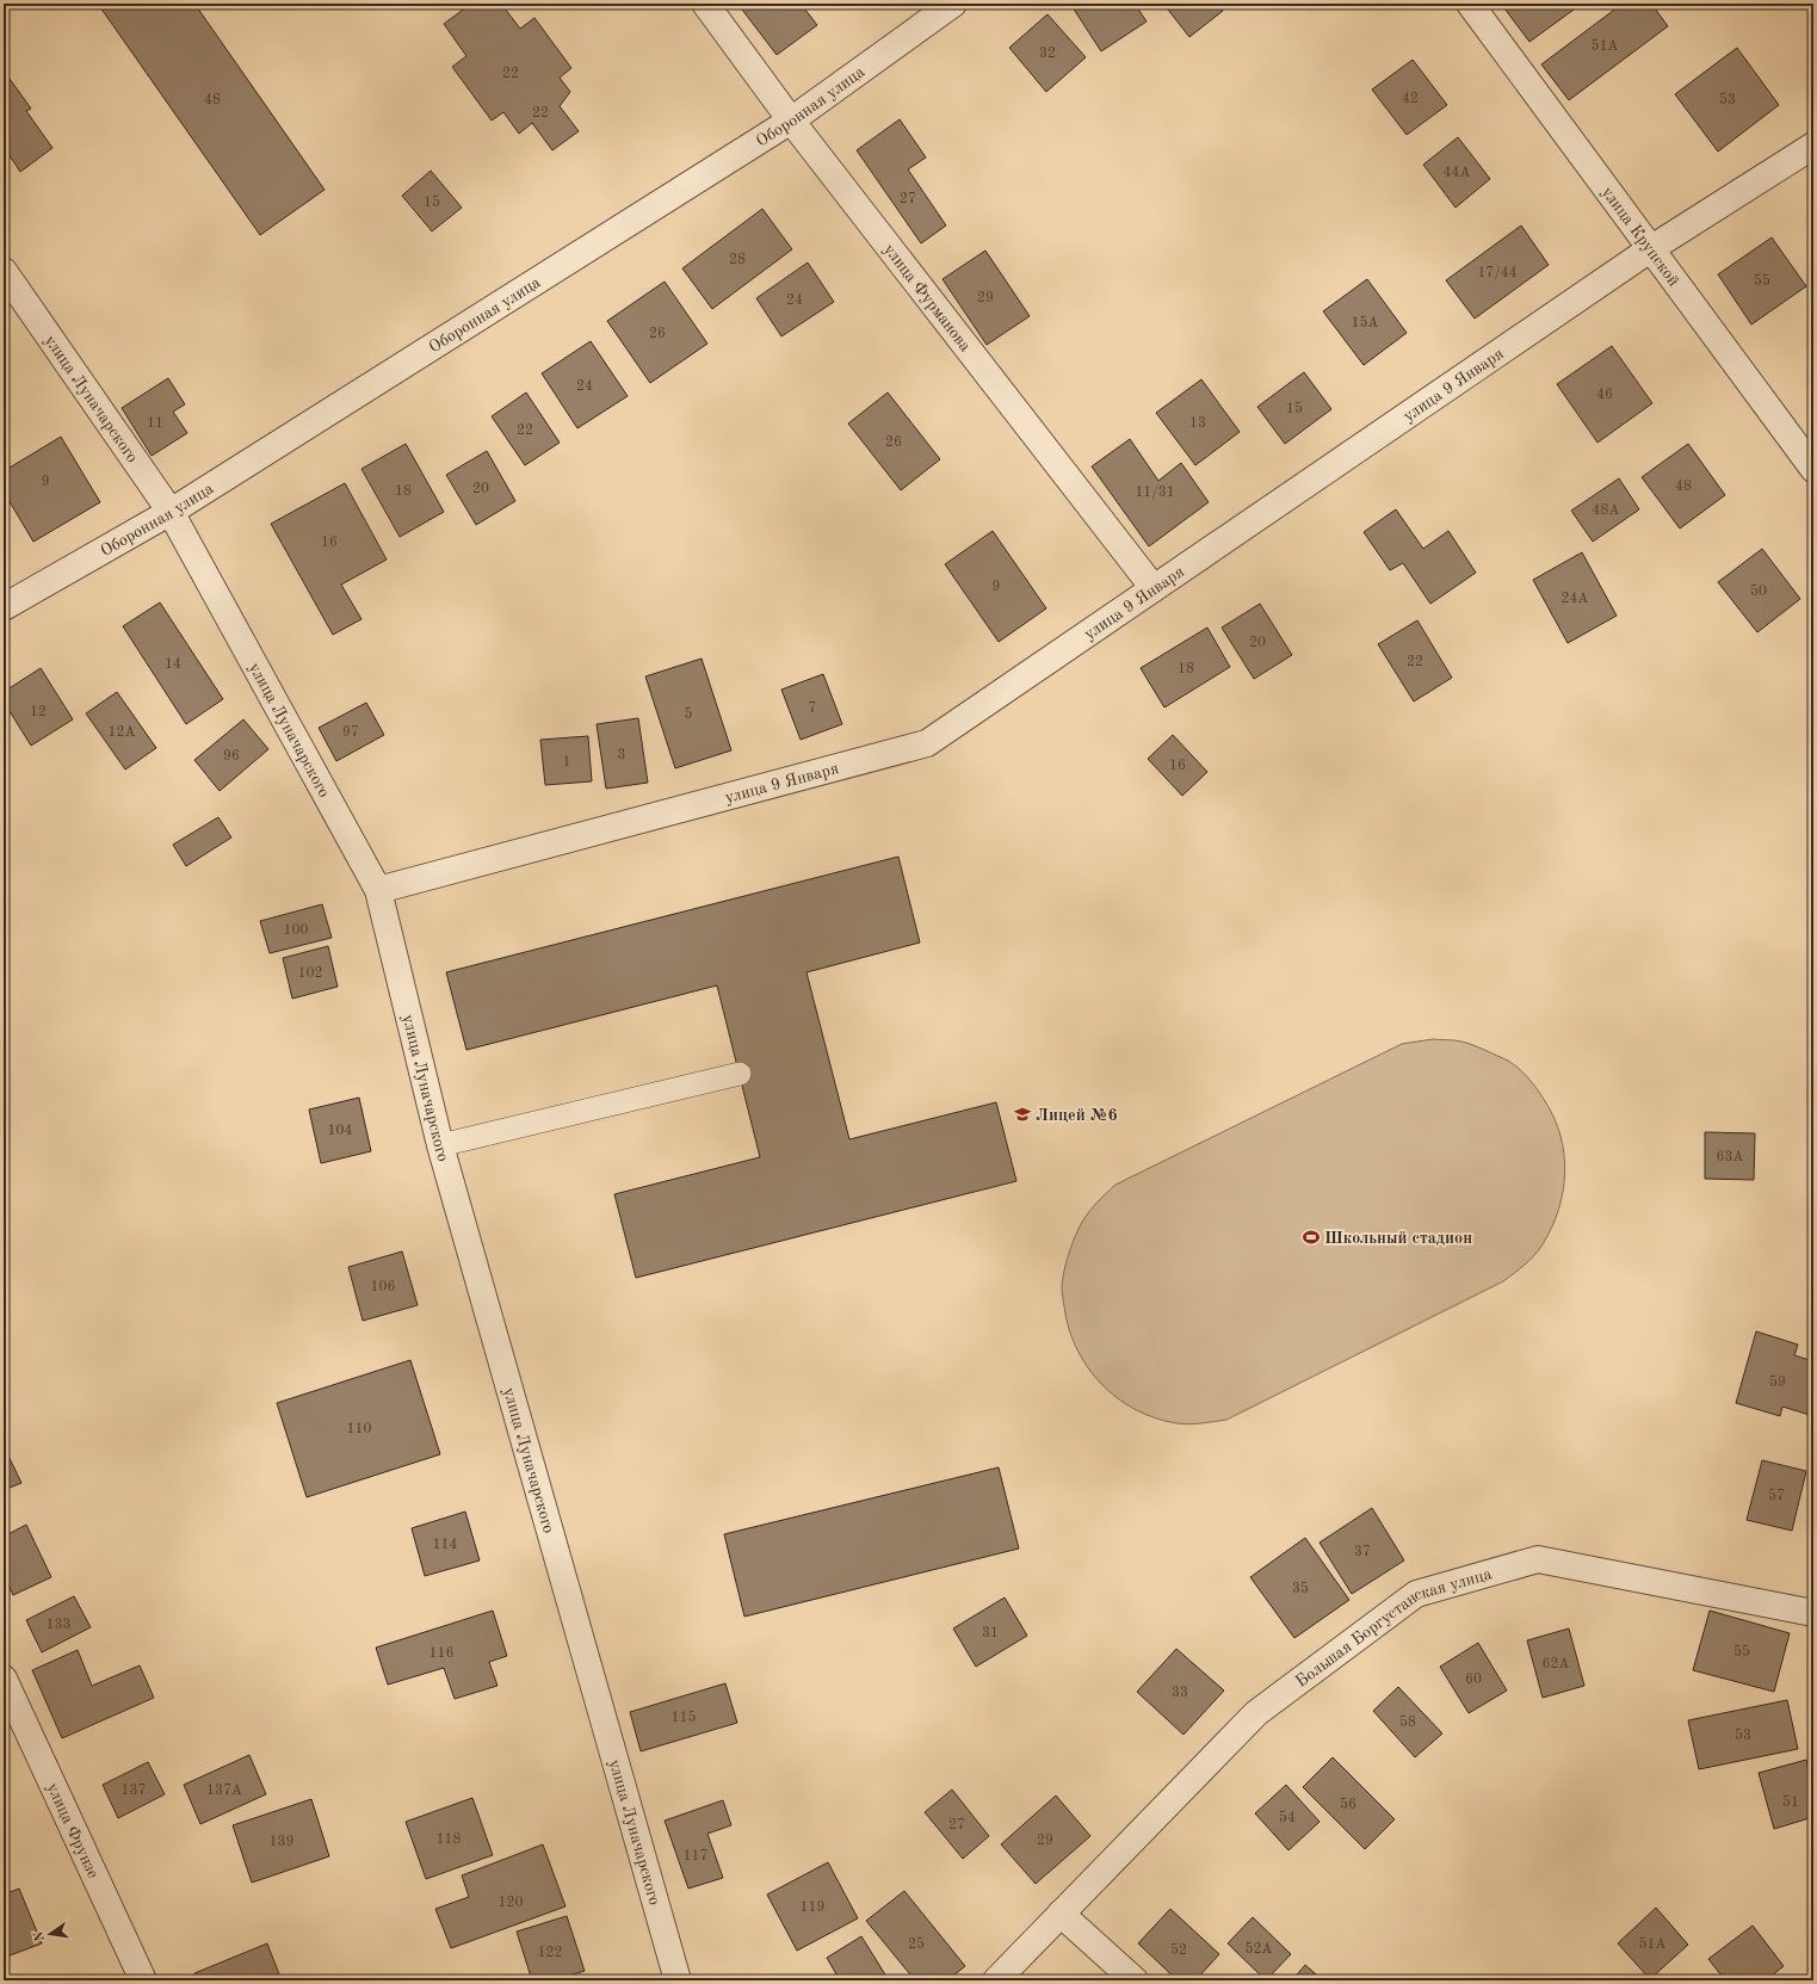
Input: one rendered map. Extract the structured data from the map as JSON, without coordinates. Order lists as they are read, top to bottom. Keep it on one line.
{"streets":{"street":["Оборонная улица","улица Крупской","улица Фурманова","улица 9 Января","улица Луначарского","Большая Боргустанская улица","улица Фрунзе"]},"crossings":[["Оборонная улица","улица Фурманова"],["Оборонная улица","улица Луначарского"],["улица Крупской","улица 9 Января"],["улица Фурманова","улица 9 Января"],["улица 9 Января","улица Луначарского"]],"places":{"school or university":["Лицей №6"],"sports":["Школьный стадион"]},"house_numbers":["51А","32","22","42","48","53","22","44А","27","15","28","17/44","55","29","24","15А","26","24","46","15","11","13","22","26","9","48","20","18","11/31","48А","16","9","50","24А","20","22","14","18","7","12","5","12А","97","3","96","1","16","100","102","104","63А","106","59","110","57","114","37","35","133","31","55","116","62А","60","33","115","58","53","137","137А","51","56","54","27","118","29","139","117","120","119","25","51А","52А","52","122"],"north":"left"}
